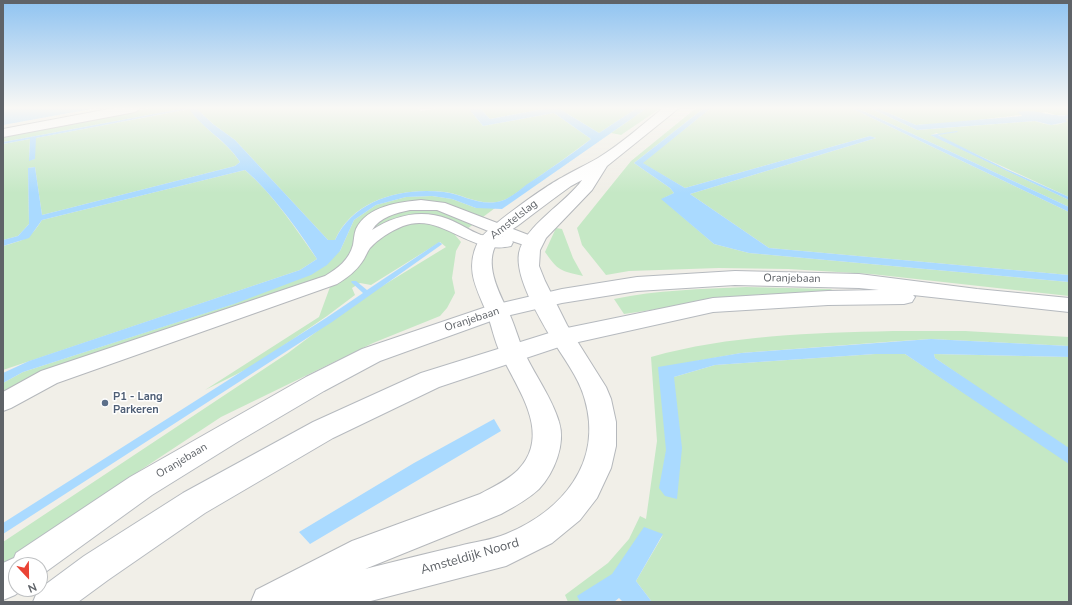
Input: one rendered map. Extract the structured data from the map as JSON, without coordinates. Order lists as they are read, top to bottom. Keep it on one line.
{"streets":{"main road":["Amstelslag","Oranjebaan","Amsteldijk Noord"]},"crossings":[["Amstelslag","Oranjebaan"],["Amstelslag","Amsteldijk Noord"],["Oranjebaan","Amsteldijk Noord"]],"places":["P1 - Lang Parkeren"],"north":"bottom"}
